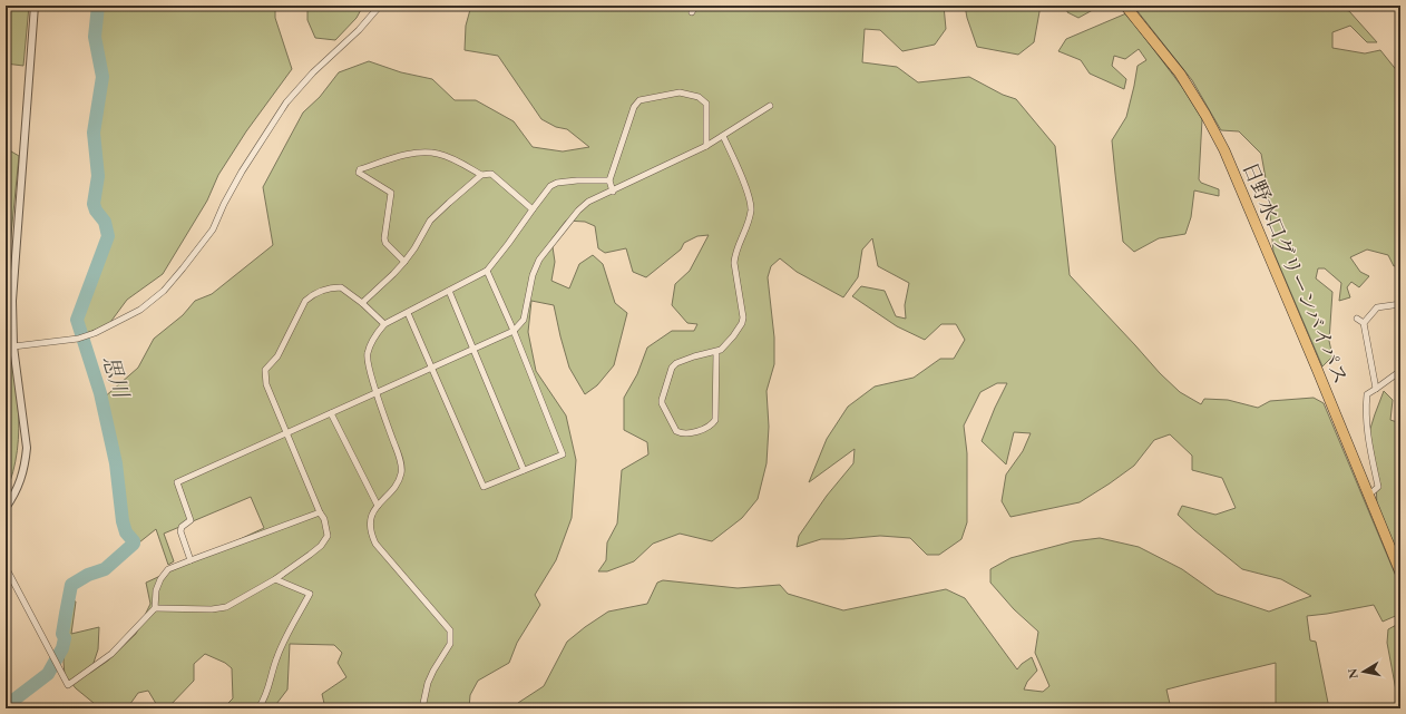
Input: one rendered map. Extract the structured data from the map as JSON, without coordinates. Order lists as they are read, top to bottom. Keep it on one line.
{"streets":{"highway":["日野水口グリーンバイパス"]},"water":["思川"],"north":"left"}
